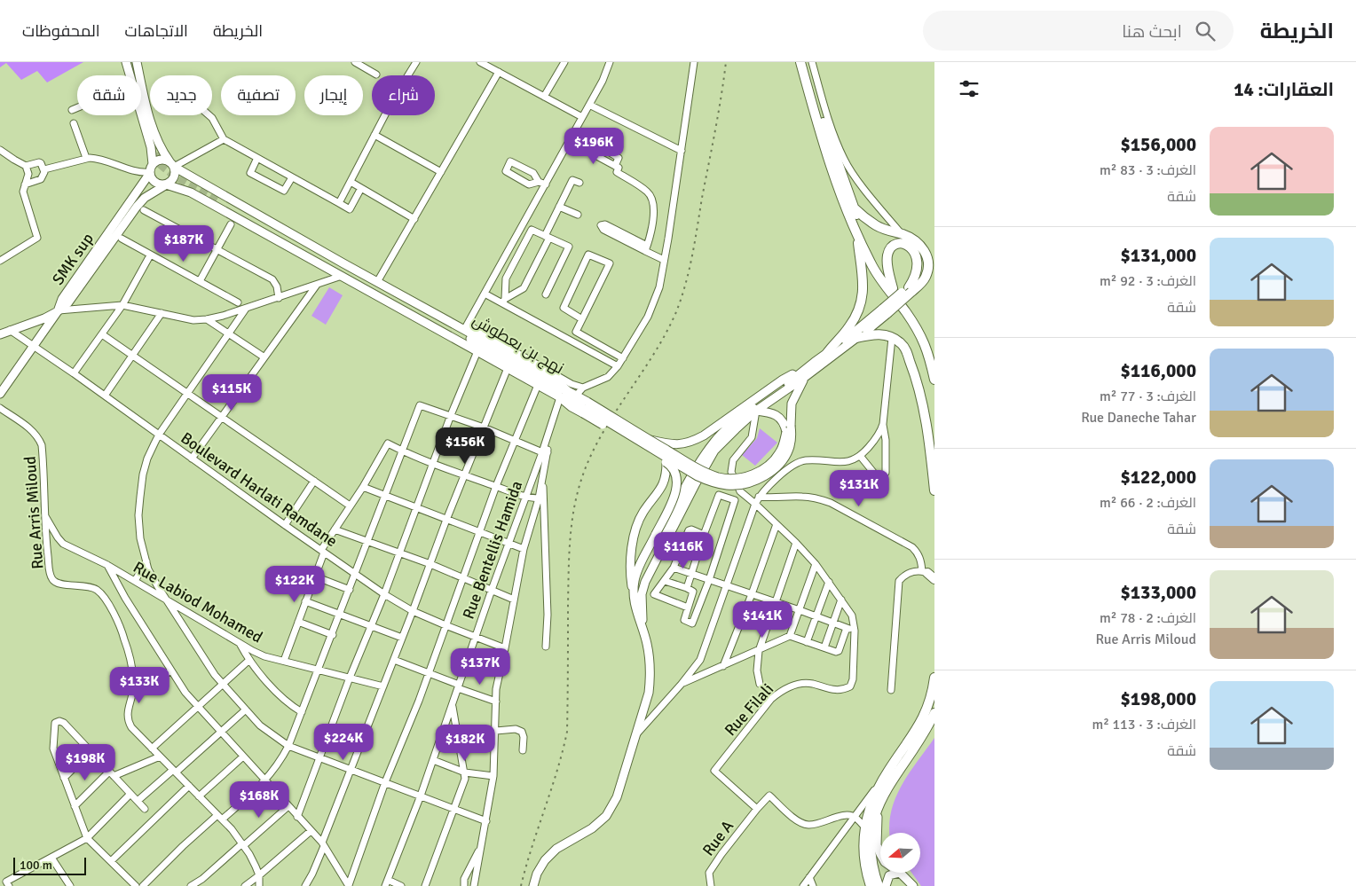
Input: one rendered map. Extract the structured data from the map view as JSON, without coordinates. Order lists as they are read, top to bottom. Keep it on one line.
{"streets":{"main road":["SMK sup","نهج بن بعطوش"],"street":["Boulevard Harlati Ramdane","Rue Arris Miloud","Rue Bentellis Hamida","Rue Labiod Mohamed","Rue Filali","Rue A"]},"crossings":[["SMK sup","نهج بن بعطوش"],["SMK sup","Boulevard Harlati Ramdane"],["Boulevard Harlati Ramdane","Rue Bentellis Hamida"],["Rue Arris Miloud","Rue Labiod Mohamed"],["Rue Filali","Rue A"]],"scale_bar":"100 m","north":"left","page":{"header":"الخريطة","search":"ابحث هنا","nav":["الخريطة","الاتجاهات","المحفوظات"],"heading":"العقارات: 14","chip":["شراء","إيجار","تصفية","جديد","شقة"],"list":[{"name":"$156,000","note":"الغرف: 3 · 83 m² · شقة"},{"name":"$131,000","note":"الغرف: 3 · 92 m² · شقة"},{"name":"$116,000","note":"الغرف: 3 · 77 m² · Rue Daneche Tahar"},{"name":"$122,000","note":"الغرف: 2 · 66 m² · شقة"},{"name":"$133,000","note":"الغرف: 2 · 78 m² · Rue Arris Miloud"},{"name":"$198,000","note":"الغرف: 3 · 113 m² · شقة"}],"price":["$196K","$187K","$115K","$156K","$131K","$116K","$122K","$141K","$137K","$133K","$224K","$182K","$198K","$168K"],"scale":"100 m"}}
